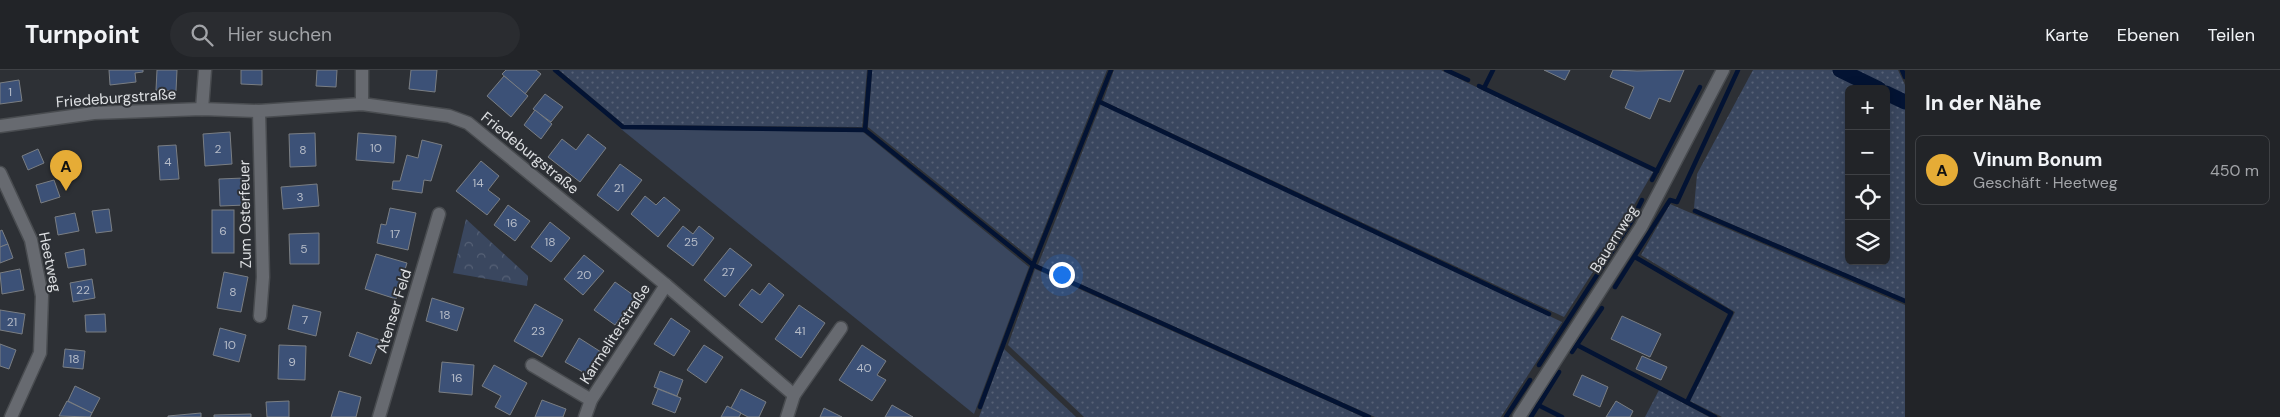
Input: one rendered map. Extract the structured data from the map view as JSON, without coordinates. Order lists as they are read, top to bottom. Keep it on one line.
{"streets":{"street":["Friedeburgstraße","Zum Osterfeuer","Bauernweg","Heetweg","Atenser Feld","Karmeliterstraße"]},"crossings":[["Friedeburgstraße","Zum Osterfeuer"],["Friedeburgstraße","Karmeliterstraße"]],"house_numbers":["1","10","2","8","4","14","21","3","16","6","17","18","25","5","27","20","22","8","18","7","21","23","41","10","18","9","40","16"],"page":{"header":"Turnpoint","search":"Hier suchen","nav":["Karte","Ebenen","Teilen"],"heading":"In der Nähe","map_buttons":["+","−"],"list":[{"mark":"A","name":"Vinum Bonum","note":"Geschäft · Heetweg","value":"450 m"}],"pins":"A"}}
